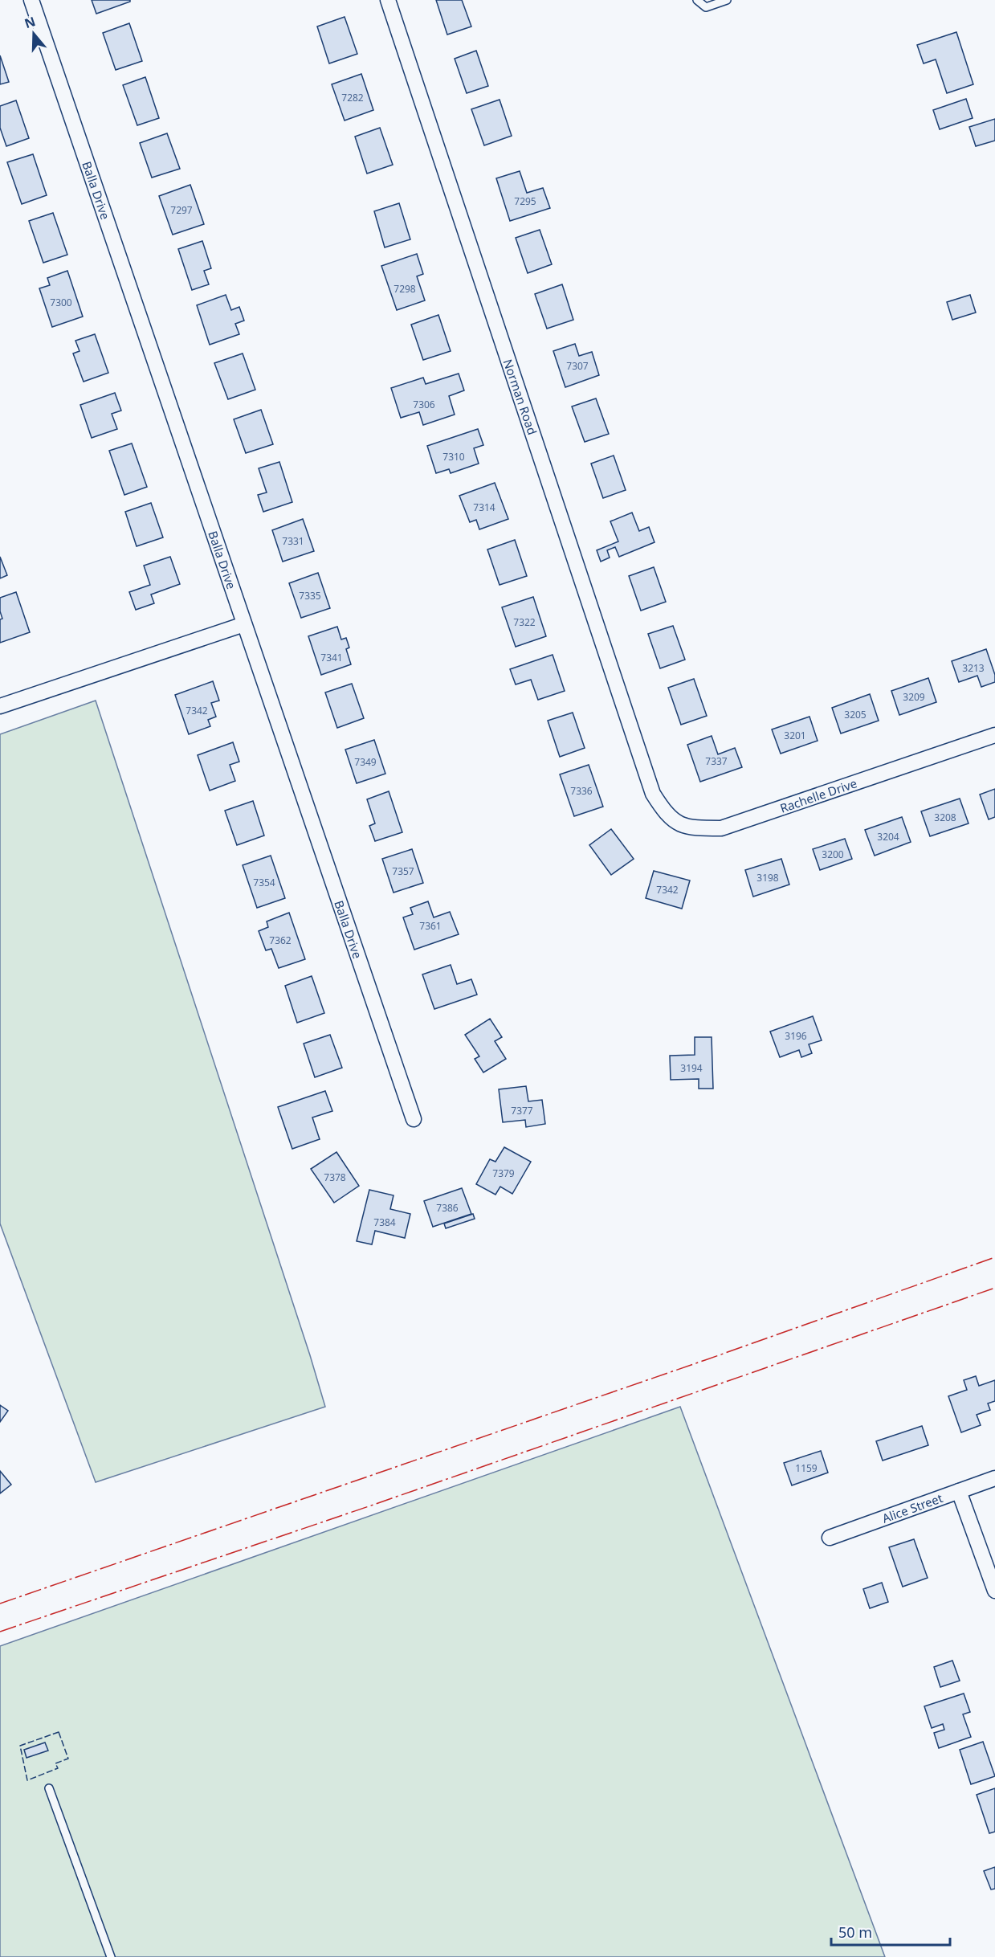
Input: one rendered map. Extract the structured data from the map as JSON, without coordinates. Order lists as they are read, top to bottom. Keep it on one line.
{"streets":{"street":["Balla Drive","Norman Road","Rachelle Drive","Alice Street"]},"crossings":[["Norman Road","Rachelle Drive"]],"house_numbers":["7282","7295","7297","7298","7300","7307","7306","7310","7314","7331","7335","7322","7341","3213","3209","7342","3205","3201","7337","7349","7336","3208","3204","3200","7357","3198","7354","7342","7361","7362","3196","3194","7377","7379","7378","7386","7384","1159"],"scale_bar":"50 m","north":"top"}
